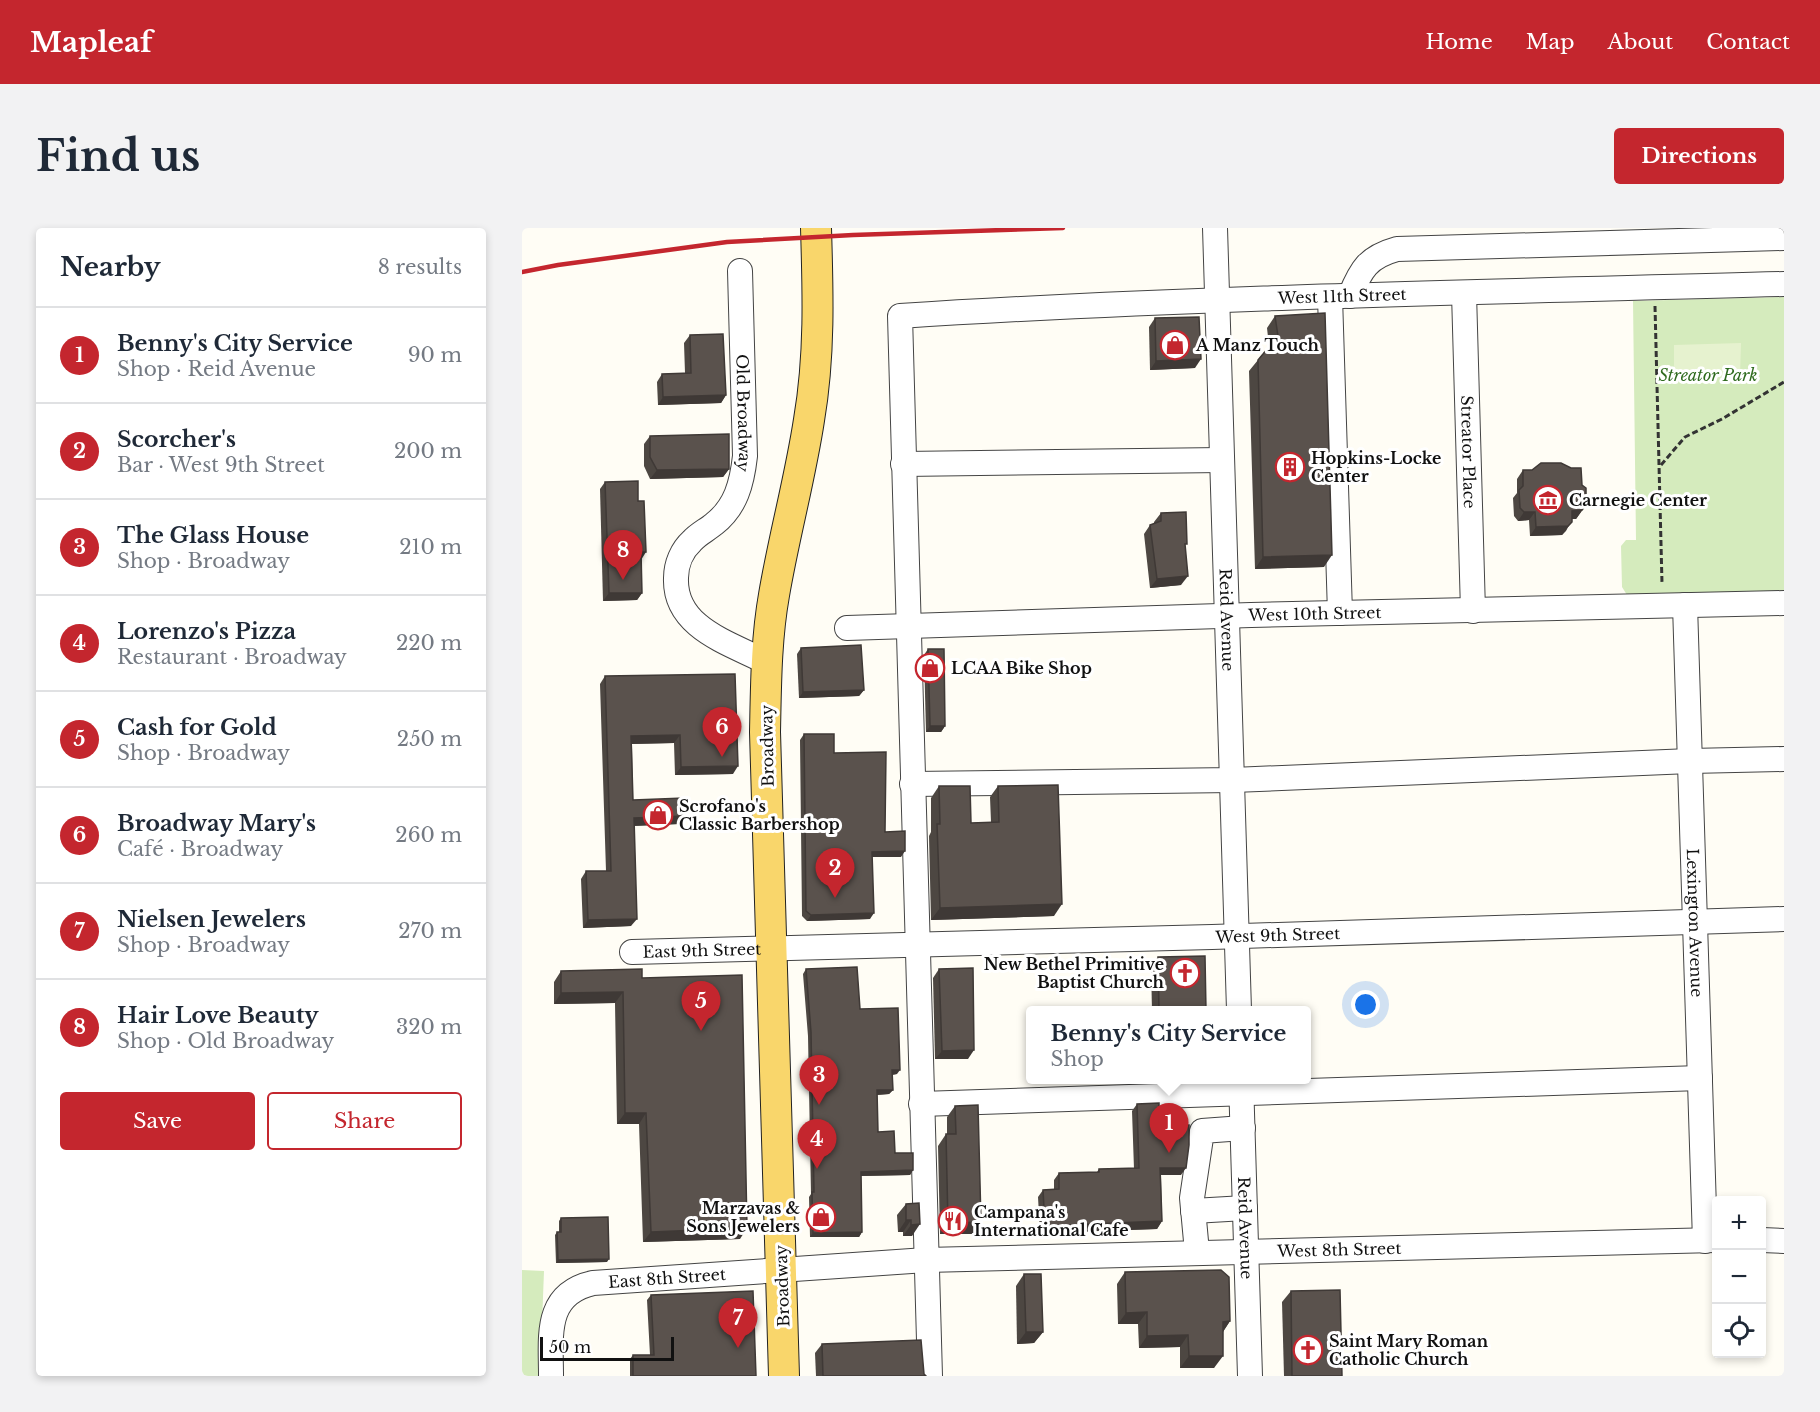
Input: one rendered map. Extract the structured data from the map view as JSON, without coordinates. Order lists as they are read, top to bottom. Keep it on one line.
{"streets":{"main road":["Broadway"],"street":["West 11th Street","Old Broadway","Streator Place","West 10th Street","Reid Avenue","Lexington Avenue","West 9th Street","East 9th Street","West 8th Street","East 8th Street"]},"crossings":[["West 11th Street","Streator Place"],["West 11th Street","Reid Avenue"],["Old Broadway","Broadway"],["Streator Place","West 10th Street"],["West 10th Street","Reid Avenue"],["West 10th Street","Lexington Avenue"],["Reid Avenue","West 9th Street"],["Reid Avenue","West 8th Street"],["Broadway","West 9th Street"],["Broadway","East 9th Street"],["Broadway","West 8th Street"],["Broadway","East 8th Street"],["Lexington Avenue","West 9th Street"],["Lexington Avenue","West 8th Street"],["West 9th Street","East 9th Street"],["West 8th Street","East 8th Street"]],"parks":["Streator Park"],"places":{"shop":["A Manz Touch","LCAA Bike Shop","Scrofano's Classic Barbershop","Marzavas & Sons Jewelers"],"building":["Hopkins-Locke Center"],"museum":["Carnegie Center"],"church":["New Bethel Primitive Baptist Church","Saint Mary Roman Catholic Church"],"restaurant":["Campana's International Cafe"]},"scale_bar":"50 m","page":{"header":"Mapleaf","nav":["Home","Map","About","Contact"],"buttons":["Directions",["Save","Share"]],"title":"Find us","heading":["Nearby","8 results"],"list":[{"mark":"1","name":"Benny's City Service","note":"Shop · Reid Avenue","value":"90 m"},{"mark":"2","name":"Scorcher's","note":"Bar · West 9th Street","value":"200 m"},{"mark":"3","name":"The Glass House","note":"Shop · Broadway","value":"210 m"},{"mark":"4","name":"Lorenzo's Pizza","note":"Restaurant · Broadway","value":"220 m"},{"mark":"5","name":"Cash for Gold","note":"Shop · Broadway","value":"250 m"},{"mark":"6","name":"Broadway Mary's","note":"Café · Broadway","value":"260 m"},{"mark":"7","name":"Nielsen Jewelers","note":"Shop · Broadway","value":"270 m"},{"mark":"8","name":"Hair Love Beauty","note":"Shop · Old Broadway","value":"320 m"}],"pins":["8","6","2","5","3","1","4","7"],"popup":["Benny's City Service","Shop"],"map_buttons":["+","−"],"scale":"50 m"}}
